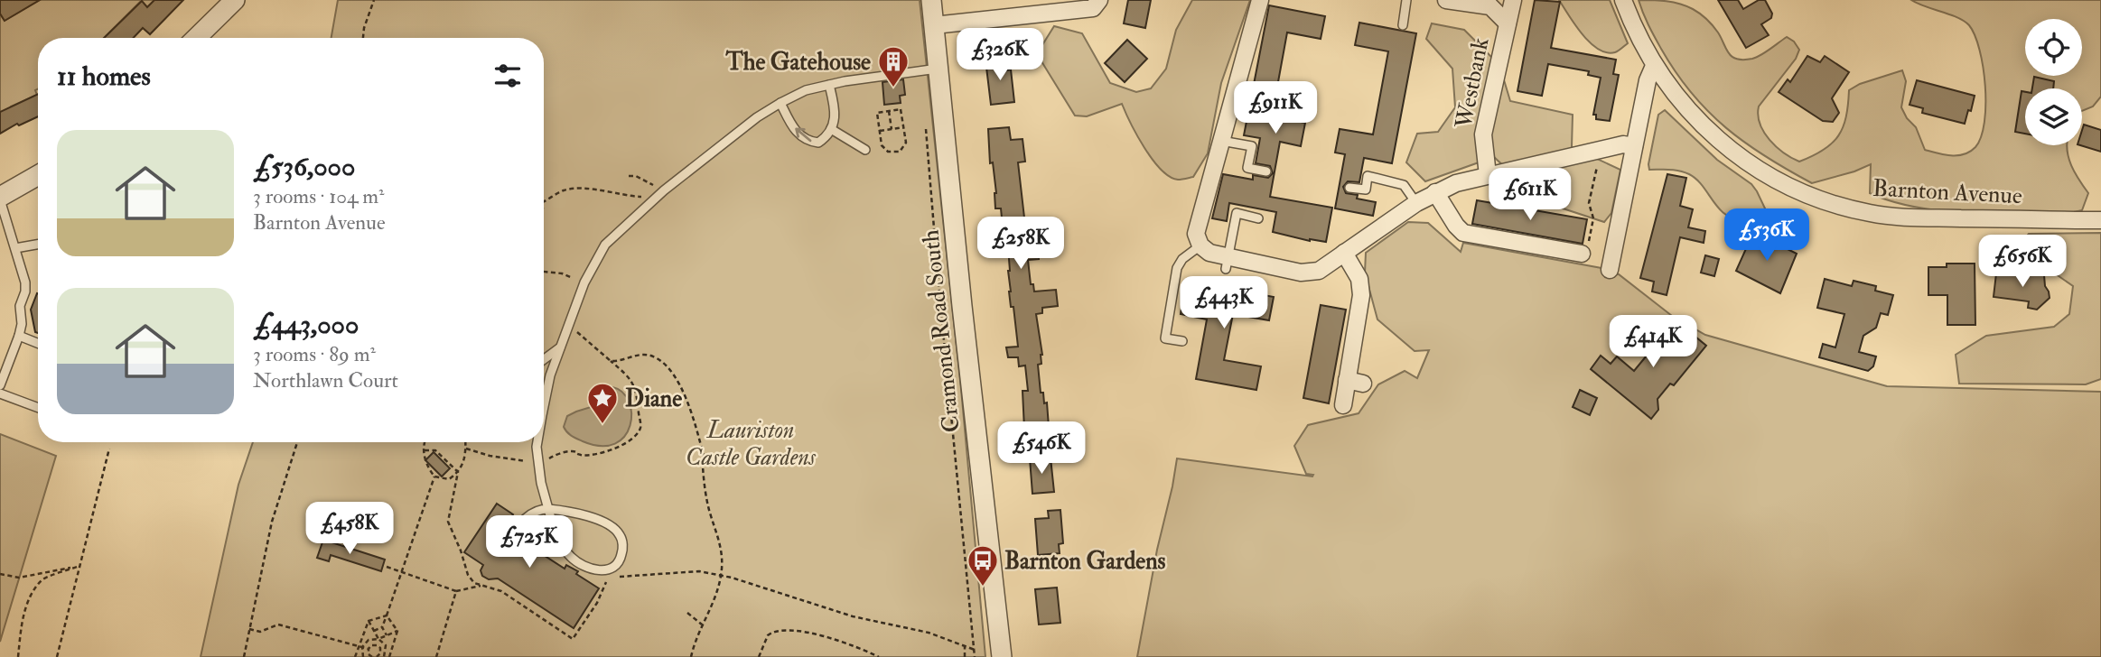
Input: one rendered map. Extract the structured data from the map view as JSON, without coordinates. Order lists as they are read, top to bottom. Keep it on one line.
{"streets":{"street":["Westbank","Barnton Avenue","Cramond Road South"]},"parks":["Lauriston Castle Gardens"],"places":{"building":["The Gatehouse"],"place":["Diane"],"bus stop":["Barnton Gardens"]},"page":{"price":["£326K","£911K","£611K","£536K","£258K","£656K","£443K","£414K","£546K","£458K","£725K"],"heading":"11 homes","list":[{"name":"£536,000","note":"3 rooms · 104 m² · Barnton Avenue"},{"name":"£443,000","note":"3 rooms · 89 m² · Northlawn Court"}]}}
